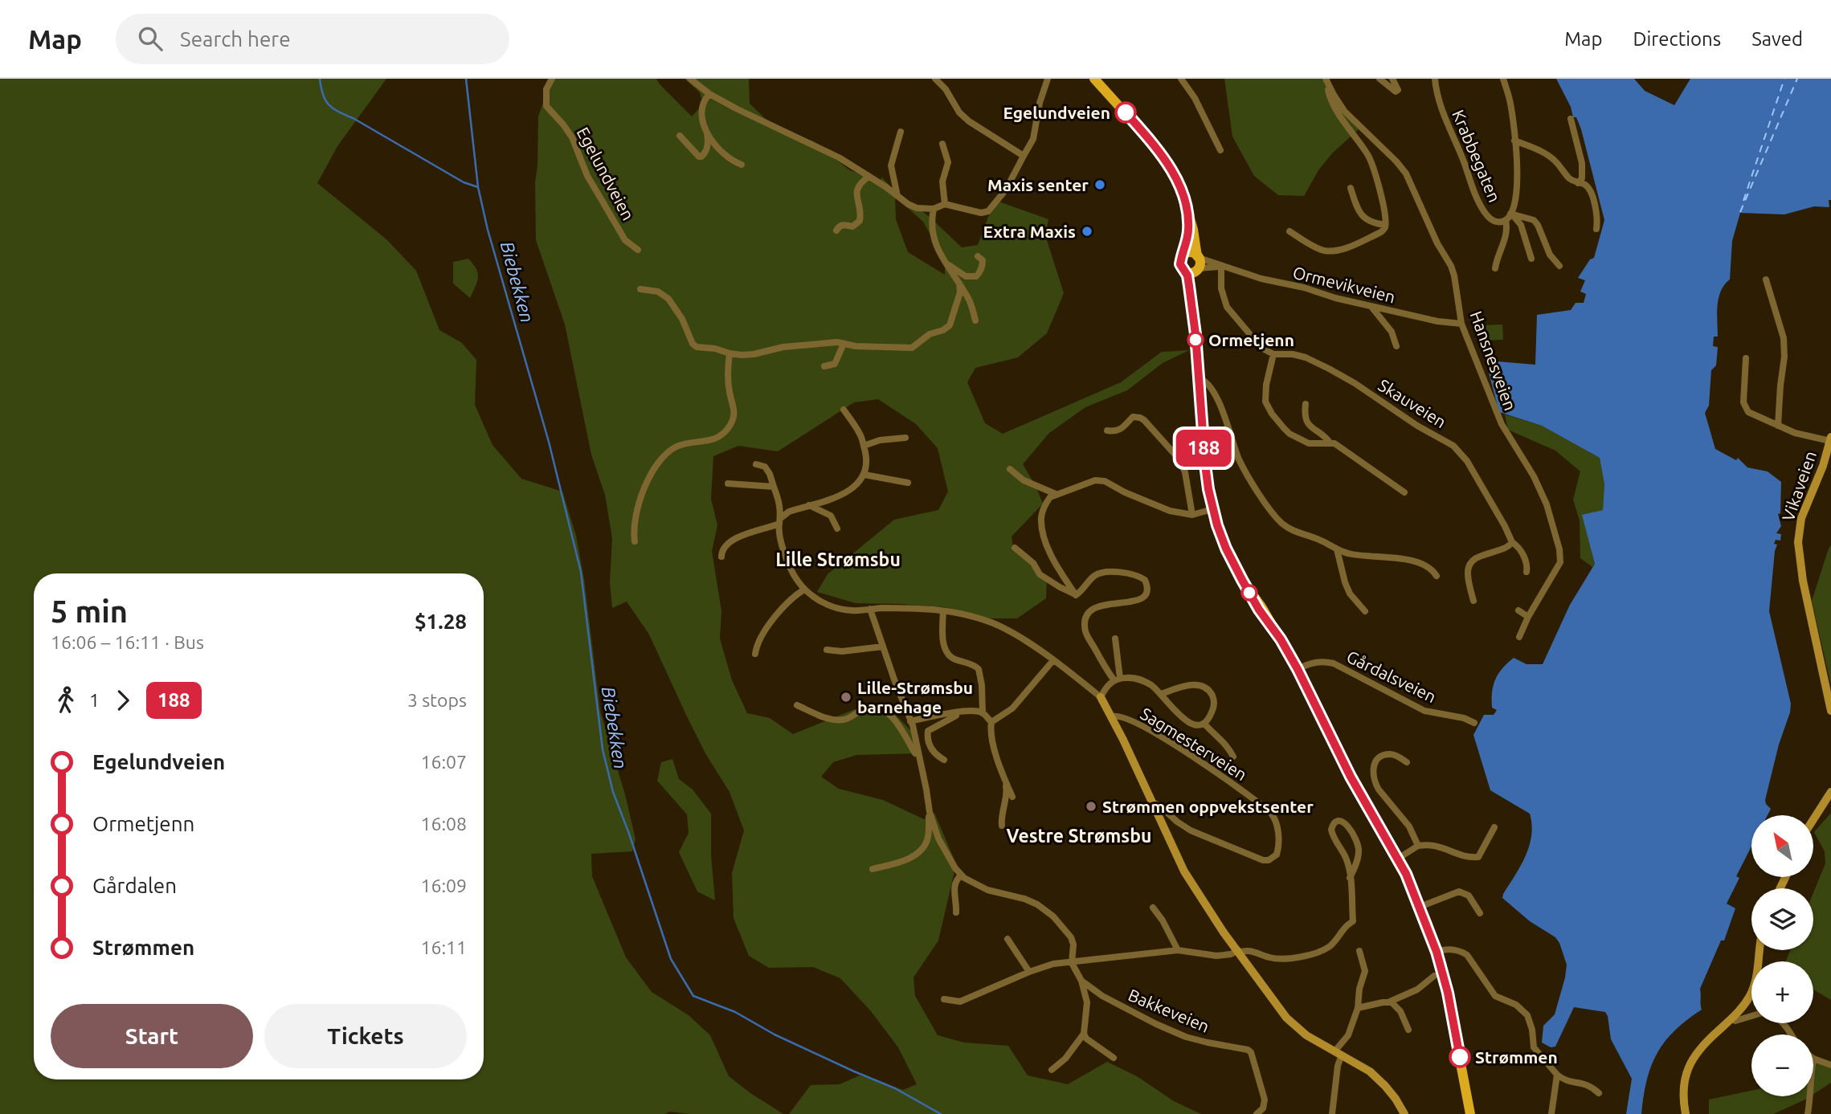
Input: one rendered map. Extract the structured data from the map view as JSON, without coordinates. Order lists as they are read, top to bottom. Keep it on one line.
{"streets":{"main road":["Vikaveien"],"street":["Krabbegaten","Egelundveien","Ormevikveien","Hansnesveien","Skauveien","Gårdalsveien","Sagmesterveien","Bakkeveien"]},"crossings":[["Ormevikveien","Hansnesveien"]],"districts":["Lille Strømsbu","Vestre Strømsbu"],"water":["Biebekken"],"places":["Egelundveien","Maxis senter","Extra Maxis","Ormetjenn","Lille-Strømsbu barnehage","Strømmen oppvekstsenter","Strømmen"],"lines":["bus line 188"],"north":"top left","page":{"header":"Map","search":"Search here","nav":["Map","Directions","Saved"],"on_map":"188","heading":["5 min","16:06 – 16:11 · Bus","$1.28"],"legs":["1","188","3 stops"],"list":[{"name":"Egelundveien","value":"16:07"},{"name":"Ormetjenn","value":"16:08"},{"name":"Gårdalen","value":"16:09"},{"name":"Strømmen","value":"16:11"}],"map_buttons":["+","−"],"buttons":["Start","Tickets"]}}
